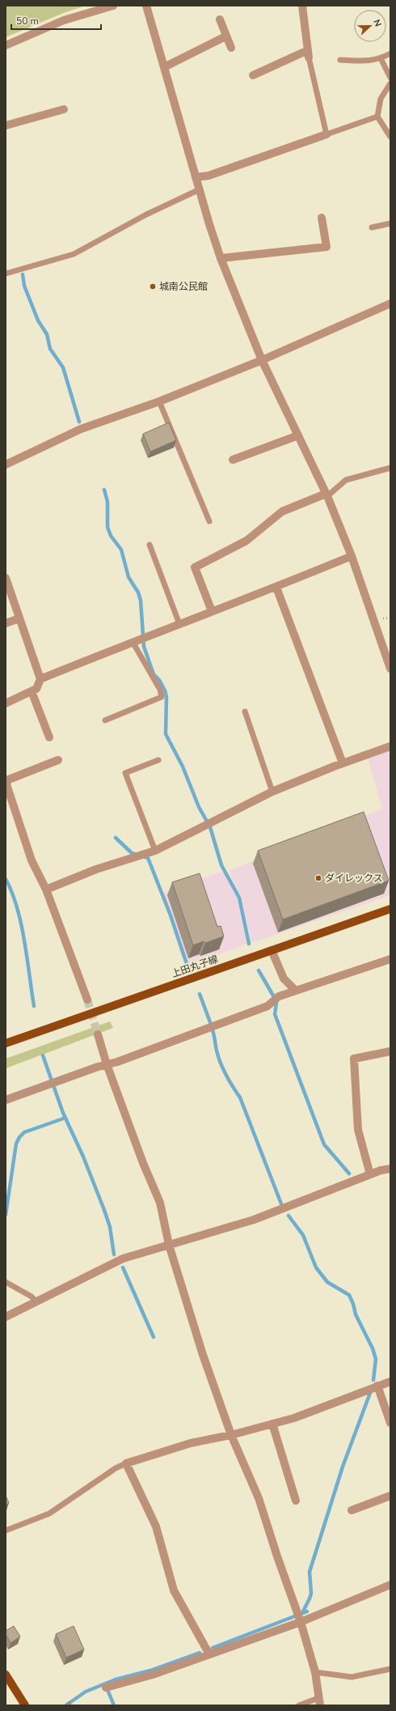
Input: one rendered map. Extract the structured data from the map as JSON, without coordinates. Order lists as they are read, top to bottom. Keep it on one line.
{"streets":{"main road":["上田丸子線"]},"places":["城南公民館","ダイレックス"],"scale_bar":"50 m","north":"right"}
